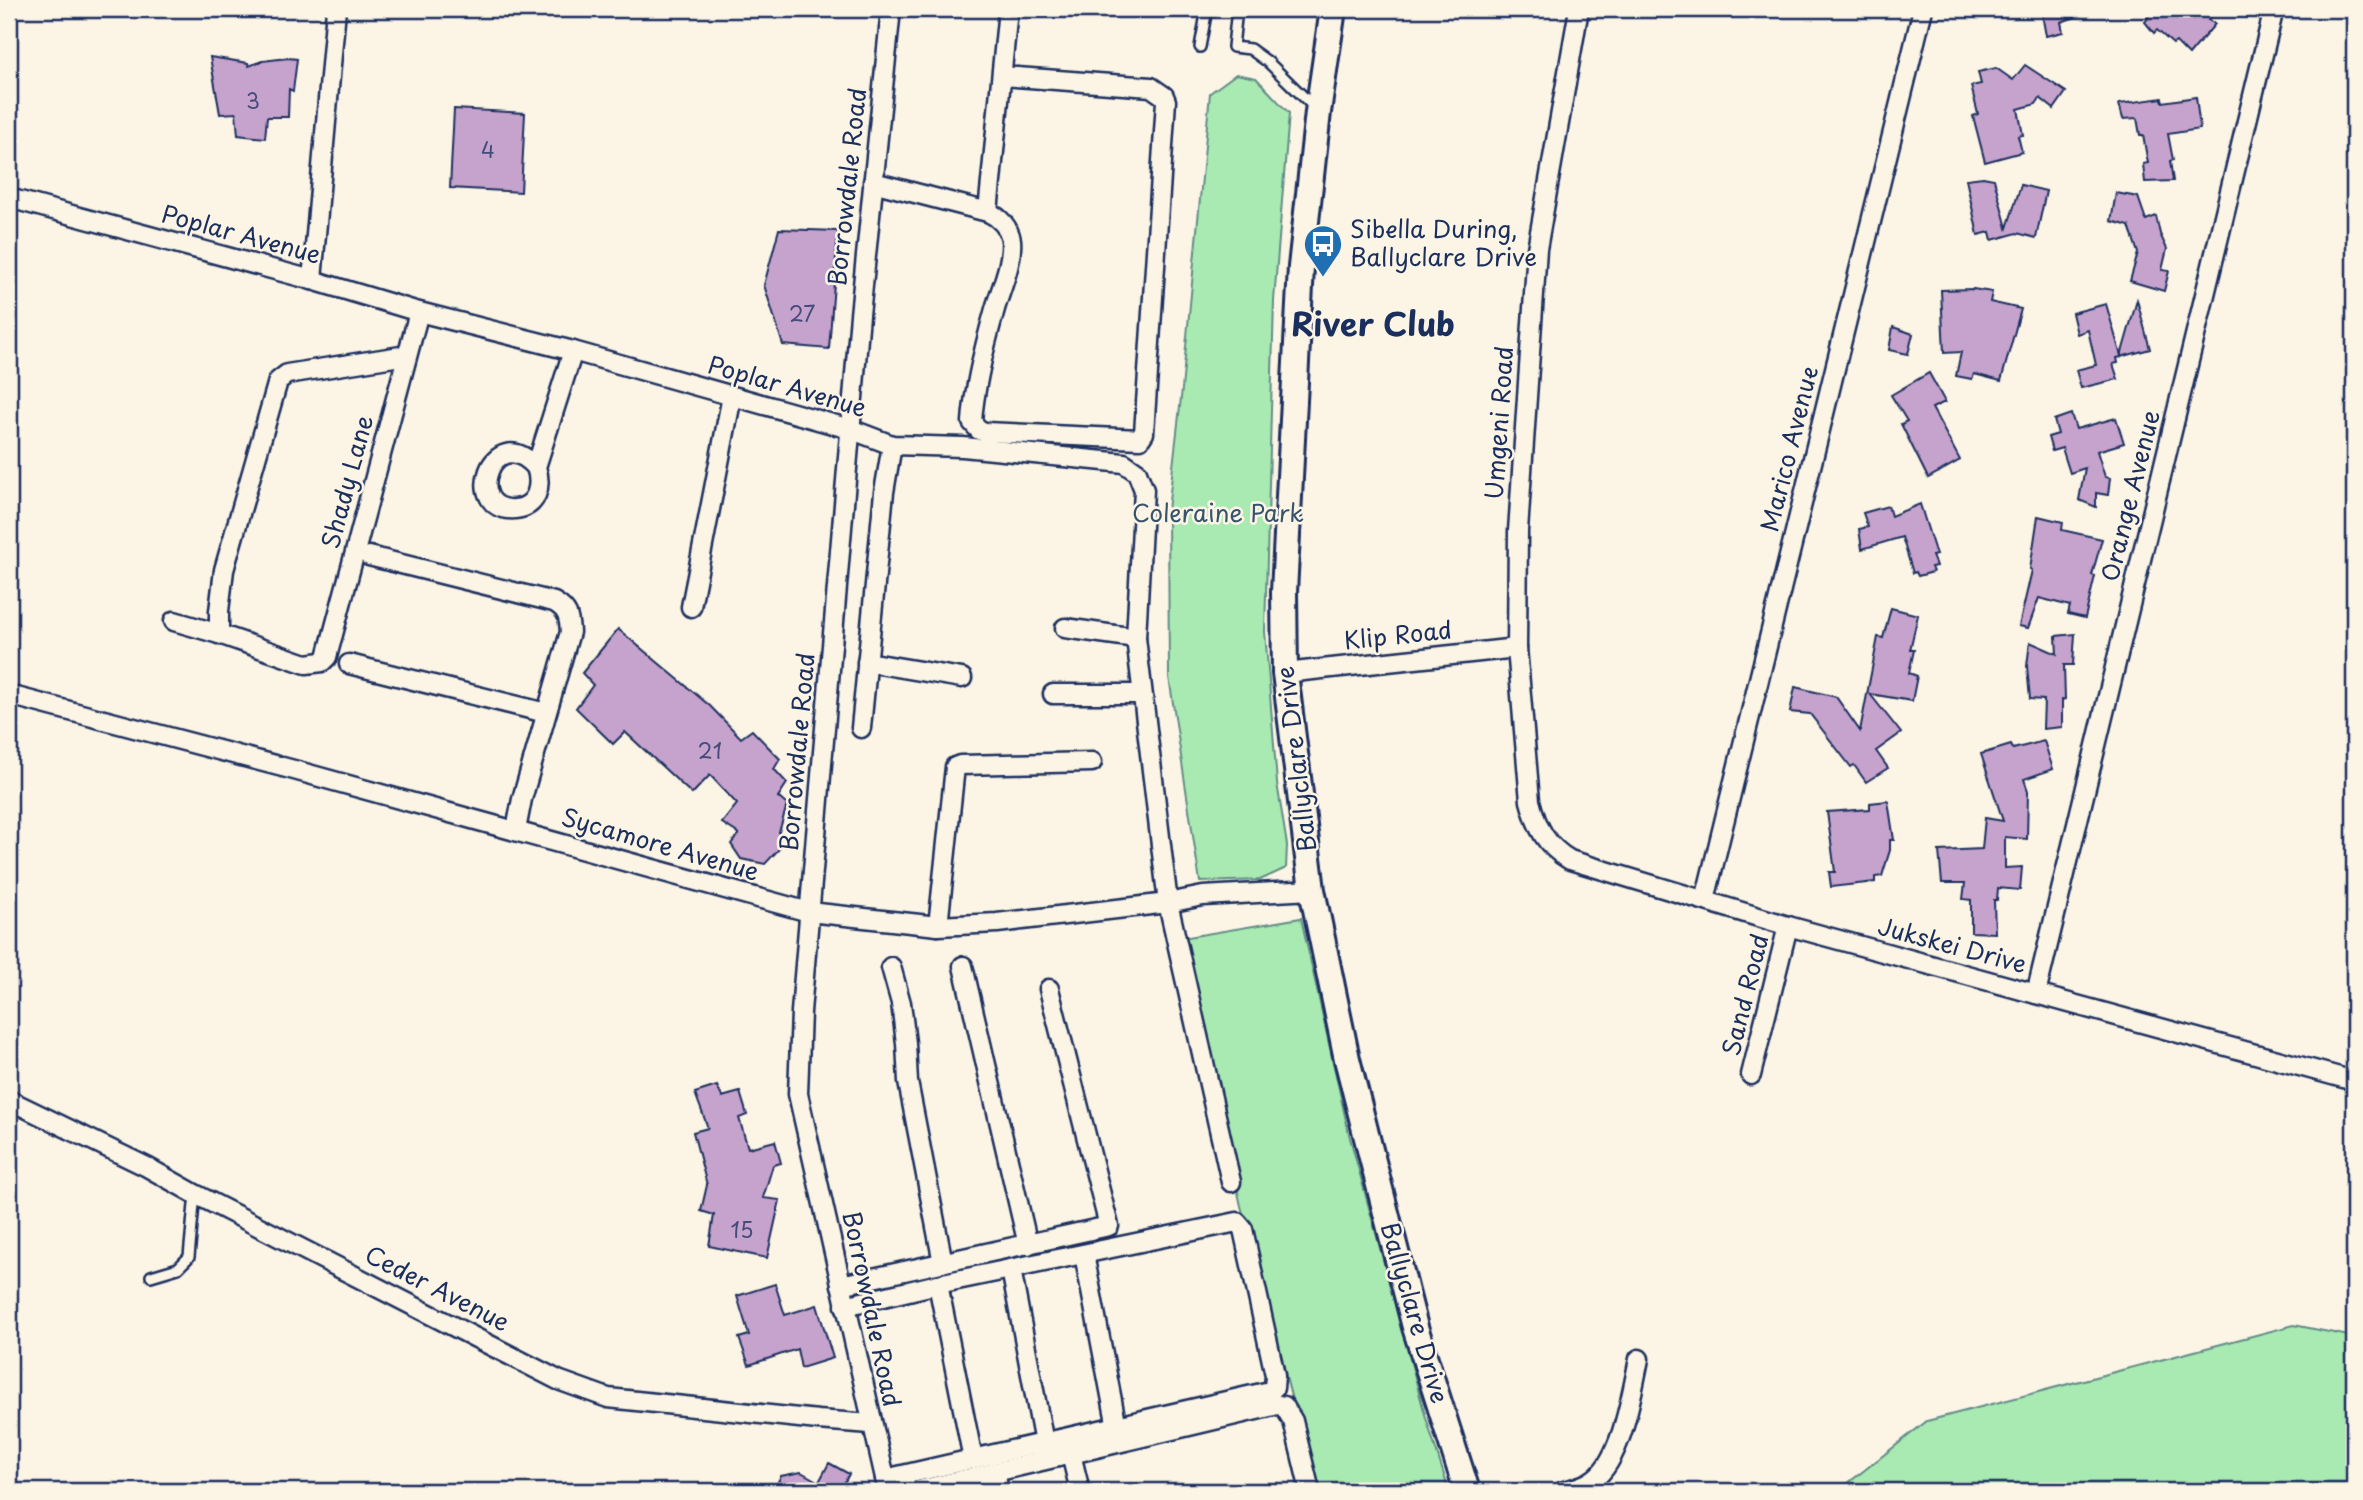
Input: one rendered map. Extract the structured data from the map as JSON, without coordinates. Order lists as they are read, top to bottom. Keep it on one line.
{"streets":{"street":["Borrowdale Road","Poplar Avenue","Umgeni Road","Marico Avenue","Shady Lane","Orange Avenue","Klip Road","Ballyclare Drive","Sycamore Avenue","Jukskei Drive","Sand Road","Ceder Avenue"]},"crossings":[["Borrowdale Road","Poplar Avenue"],["Borrowdale Road","Sycamore Avenue"],["Borrowdale Road","Ceder Avenue"],["Poplar Avenue","Shady Lane"],["Poplar Avenue","Sycamore Avenue"],["Umgeni Road","Klip Road"],["Umgeni Road","Jukskei Drive"],["Marico Avenue","Jukskei Drive"],["Orange Avenue","Jukskei Drive"],["Klip Road","Ballyclare Drive"],["Ballyclare Drive","Sycamore Avenue"],["Jukskei Drive","Sand Road"]],"districts":["River Club"],"parks":["Coleraine Park"],"places":{"bus stop":["Sibella During, Ballyclare Drive"]},"house_numbers":["3","4","27","21","15"]}
